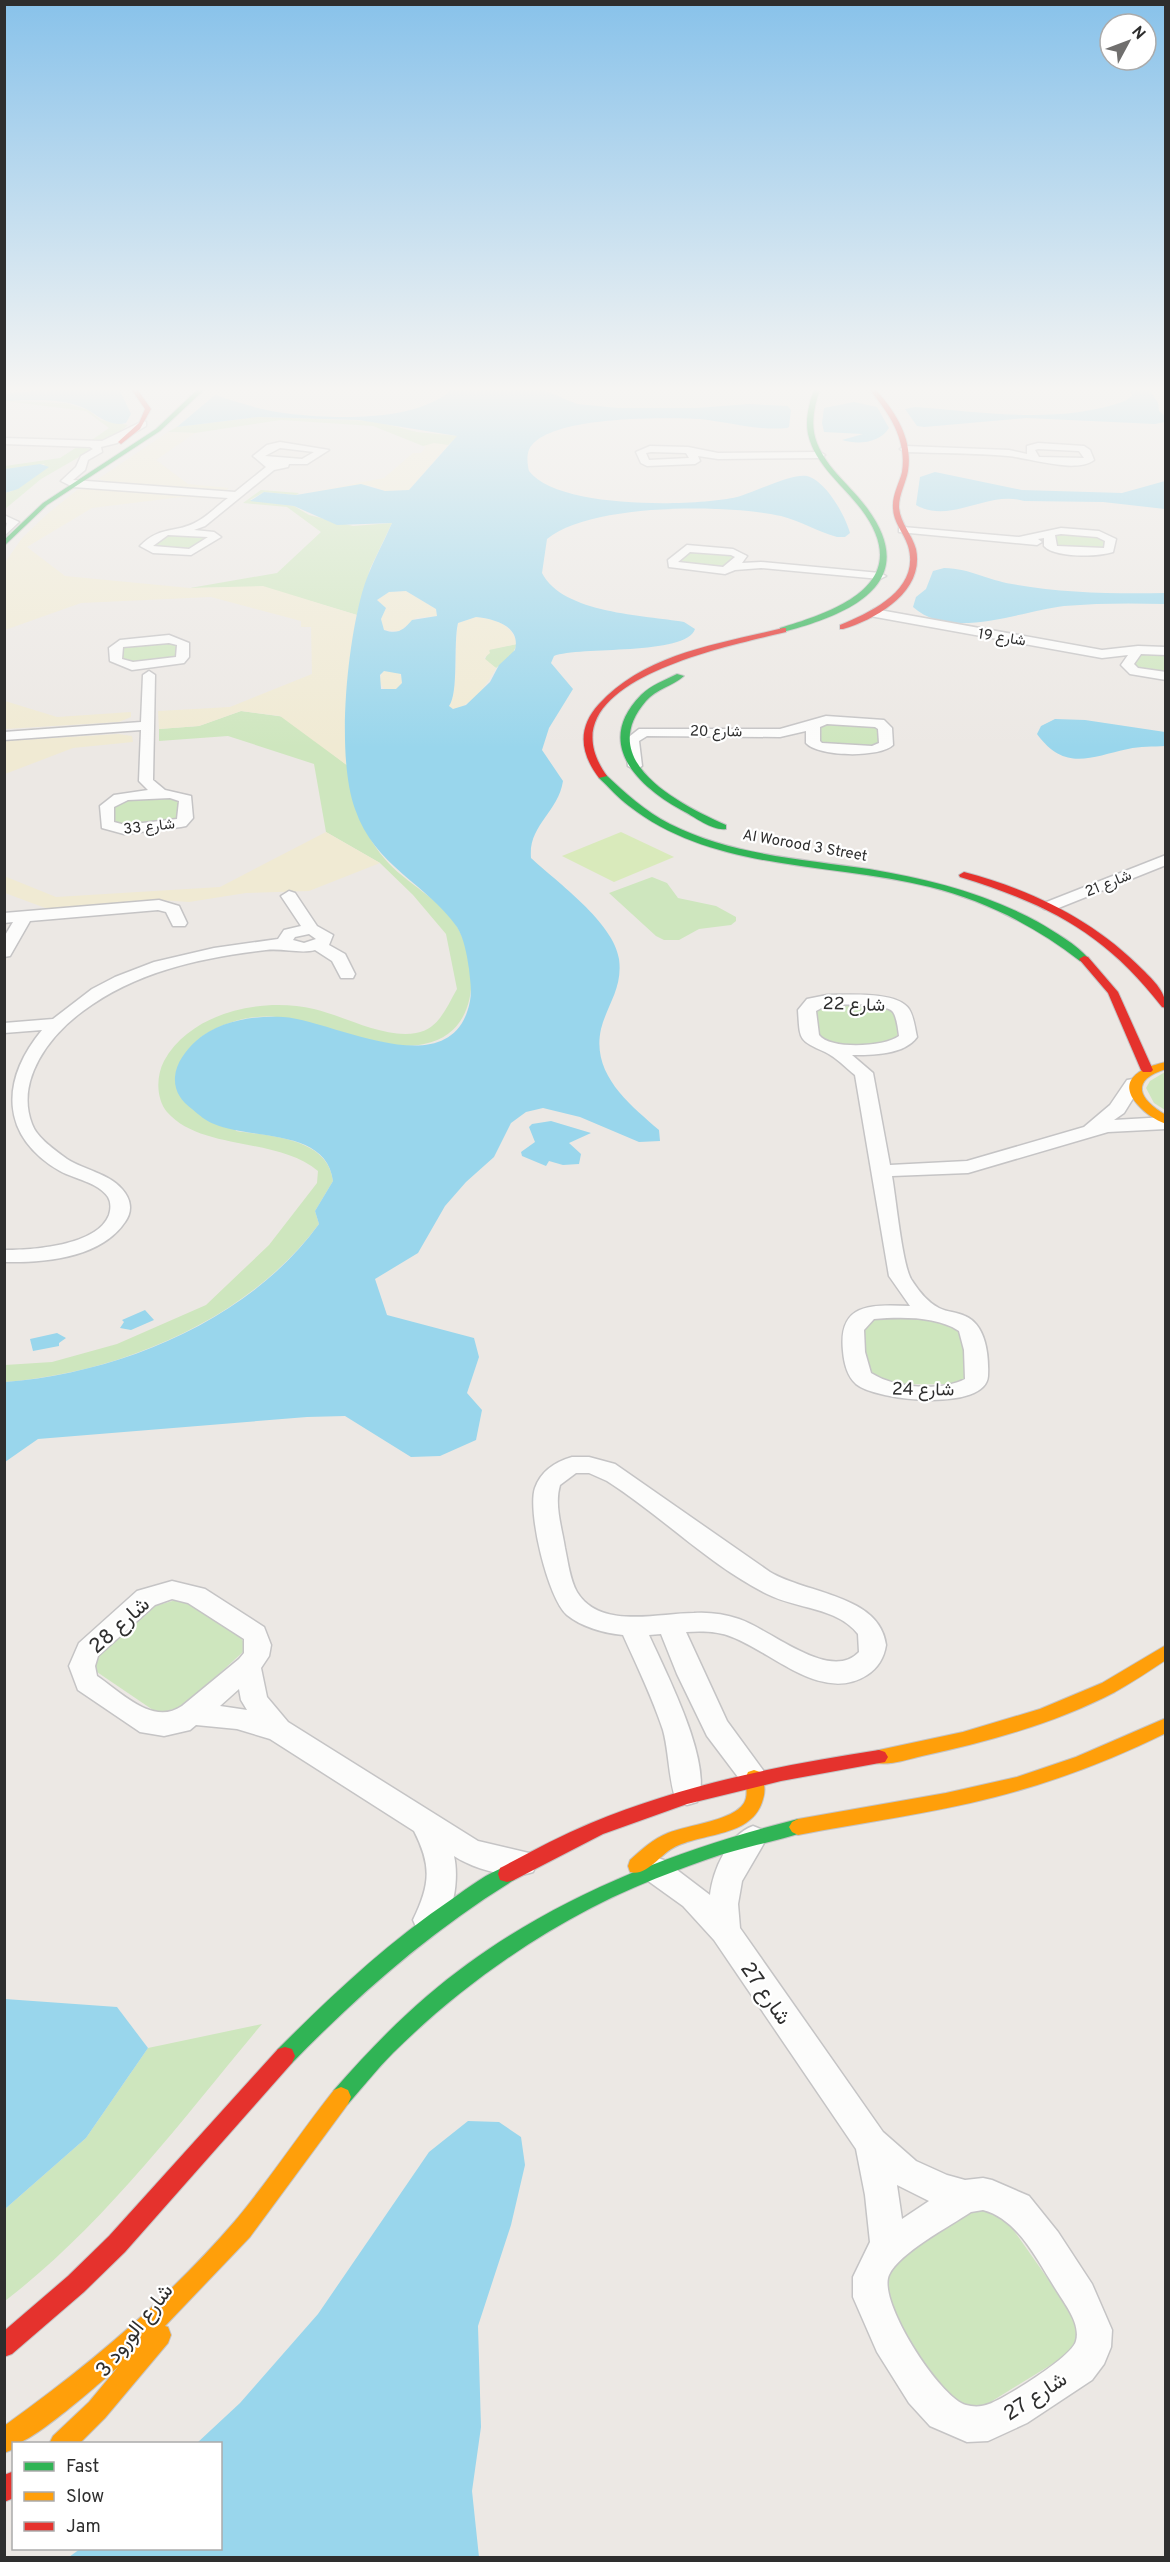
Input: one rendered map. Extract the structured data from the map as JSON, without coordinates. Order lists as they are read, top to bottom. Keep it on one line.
{"streets":{"street":["شارع 19","شارع 20","شارع 33","Al Worood 3 Street","شارع 21","شارع 22","شارع 24","شارع 28","شارع 27","شارع الورود 3"]},"legend":["Fast","Slow","Jam"],"north":"top right"}
